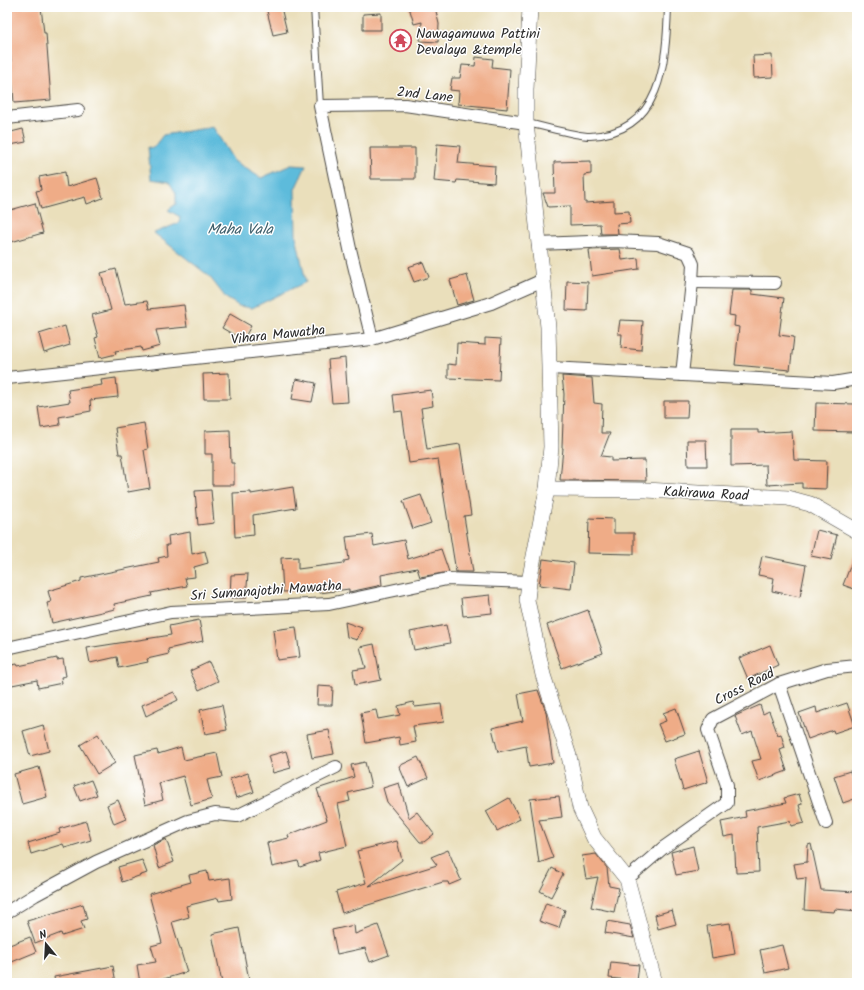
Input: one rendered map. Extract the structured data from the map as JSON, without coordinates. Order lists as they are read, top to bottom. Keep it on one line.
{"streets":{"street":["2nd Lane","Vihara Mawatha","Kakirawa Road","Sri Sumanajothi Mawatha","Cross Road"]},"water":["Maha Vala"],"places":{"temple":["Nawagamuwa Pattini Devalaya &temple"]},"north":"top"}
